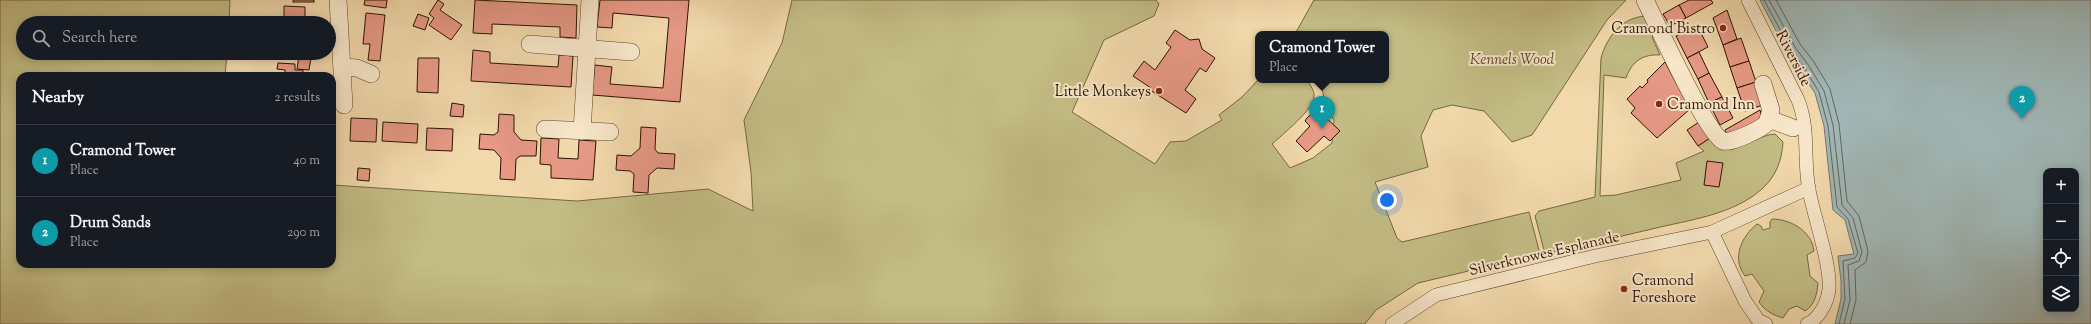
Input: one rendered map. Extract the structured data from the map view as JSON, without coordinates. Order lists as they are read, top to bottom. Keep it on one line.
{"streets":{"street":["Riverside","Silverknowes Esplanade"]},"parks":["Kennels Wood"],"places":["Cramond Bistro","Little Monkeys","Cramond Inn","Cramond Foreshore"],"page":{"search":"Search here","popup":["Cramond Tower","Place"],"heading":["Nearby","2 results"],"pins":["2","1"],"list":[{"mark":"1","name":"Cramond Tower","note":"Place","value":"40 m"},{"mark":"2","name":"Drum Sands","note":"Place","value":"290 m"}],"map_buttons":["+","−"]}}
